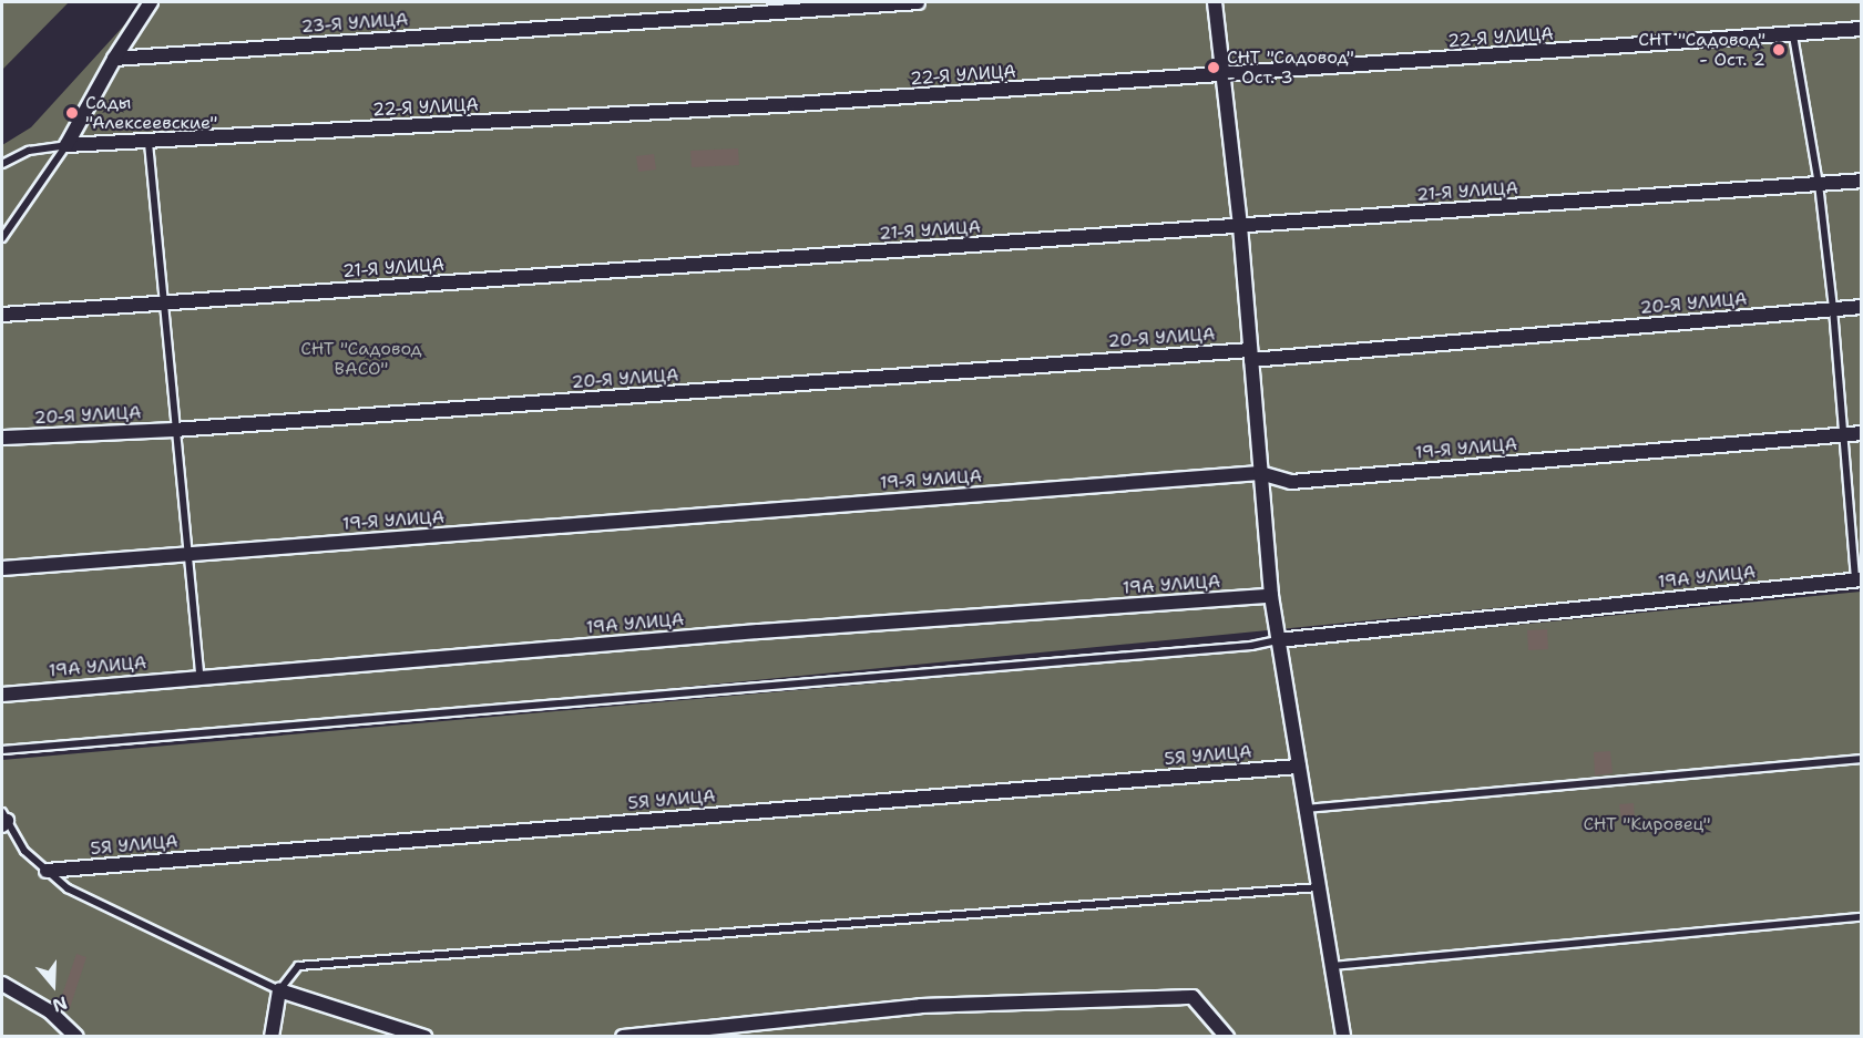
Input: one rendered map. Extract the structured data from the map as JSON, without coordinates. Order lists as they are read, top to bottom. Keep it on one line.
{"streets":{"street":["23-Я УЛИЦА","22-Я УЛИЦА","21-Я УЛИЦА","20-Я УЛИЦА","19-Я УЛИЦА","19А УЛИЦА","5Я УЛИЦА"]},"parks":["СНТ \"Садовод ВАСО\"","СНТ \"Кировец\""],"places":["СНТ \"Садовод\" - Ост. 2","СНТ \"Садовод\" - Ост. 3","Сады \"Алексеевские\""],"north":"bottom"}
